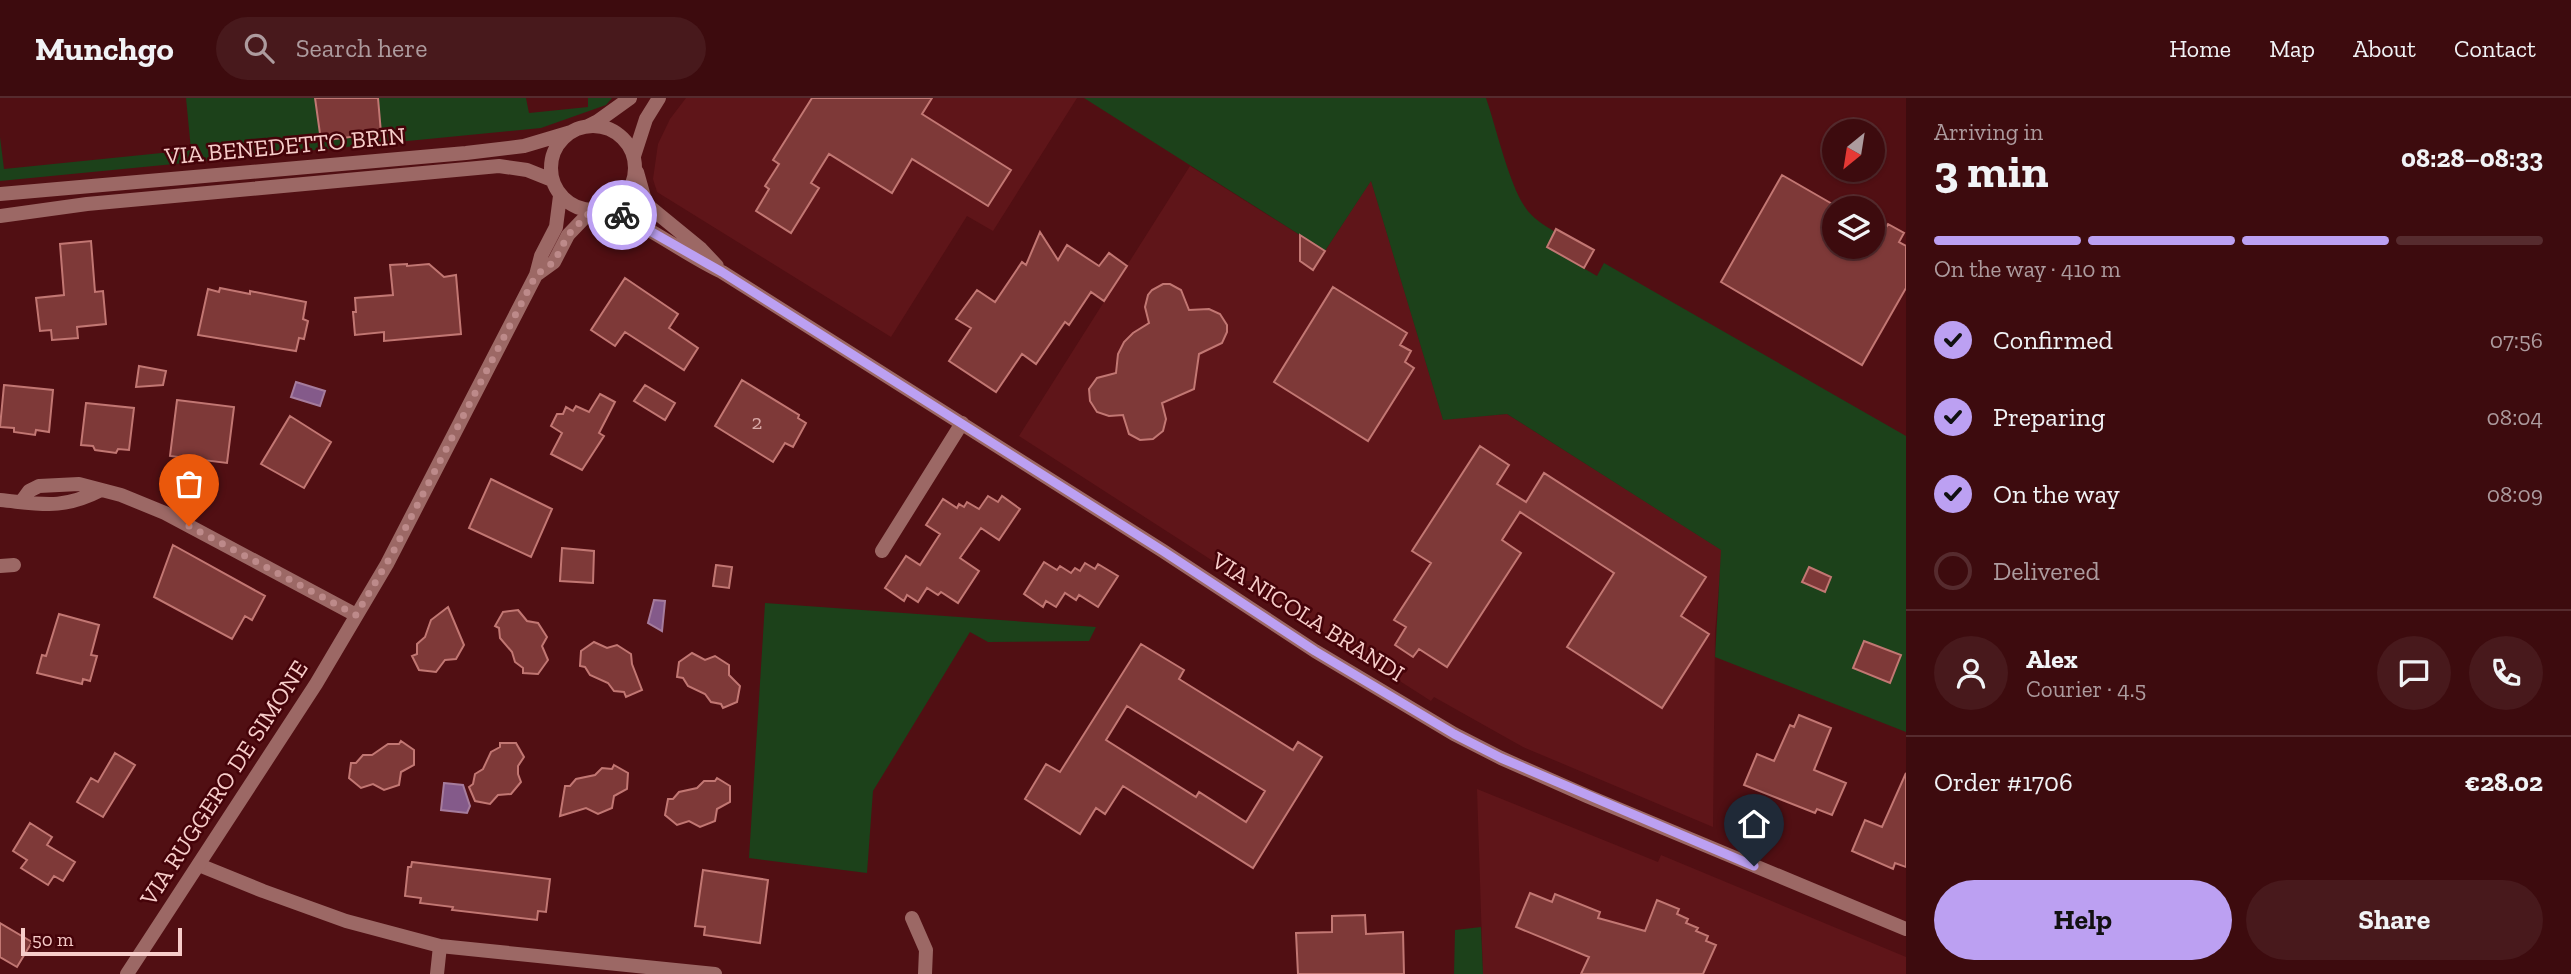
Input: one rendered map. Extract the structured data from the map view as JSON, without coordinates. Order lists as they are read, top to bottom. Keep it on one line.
{"streets":{"street":["VIA BENEDETTO BRIN","VIA NICOLA BRANDI","VIA RUGGERO DE SIMONE"]},"crossings":[["VIA BENEDETTO BRIN","VIA NICOLA BRANDI"],["VIA BENEDETTO BRIN","VIA RUGGERO DE SIMONE"],["VIA NICOLA BRANDI","VIA RUGGERO DE SIMONE"]],"house_numbers":["2"],"scale_bar":"50 m","north":"bottom left","page":{"header":"Munchgo","search":"Search here","nav":["Home","Map","About","Contact"],"heading":["3 min","Arriving in","08:28–08:33"],"panel":["Alex","Courier · 4.5","Order #1706","€28.02"],"bar":"On the way · 410 m","list":[["Confirmed","07:56"],["Preparing","08:04"],["On the way","08:09"],"Delivered"],"buttons":["Help","Share"],"scale":"50 m"}}
